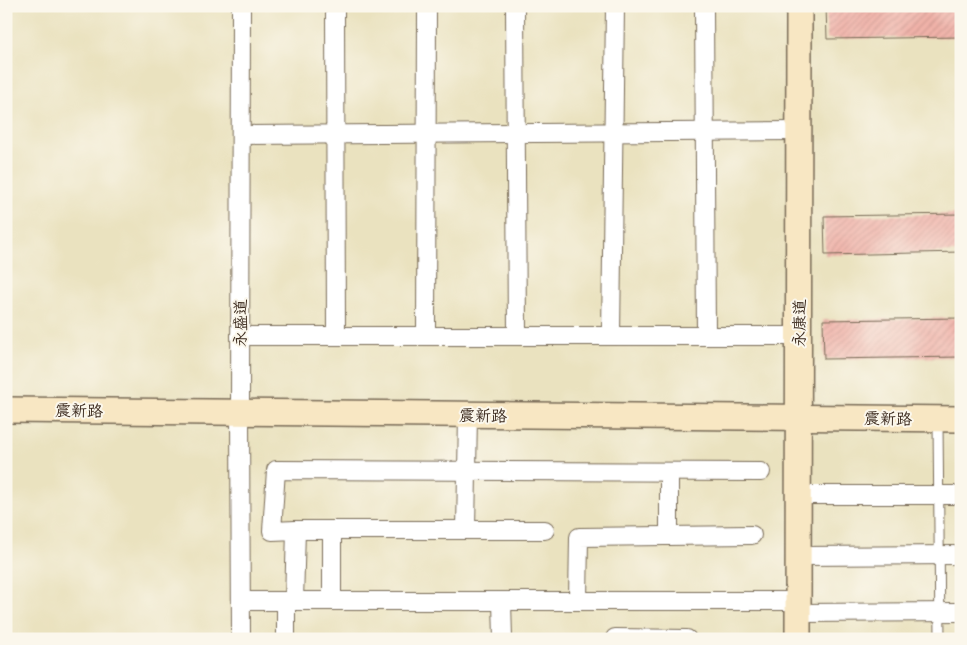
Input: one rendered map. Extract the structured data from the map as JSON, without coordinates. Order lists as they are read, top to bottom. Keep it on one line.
{"streets":{"street":["永盛道","永康道","震新路"]},"crossings":[["永盛道","震新路"],["永康道","震新路"]]}
